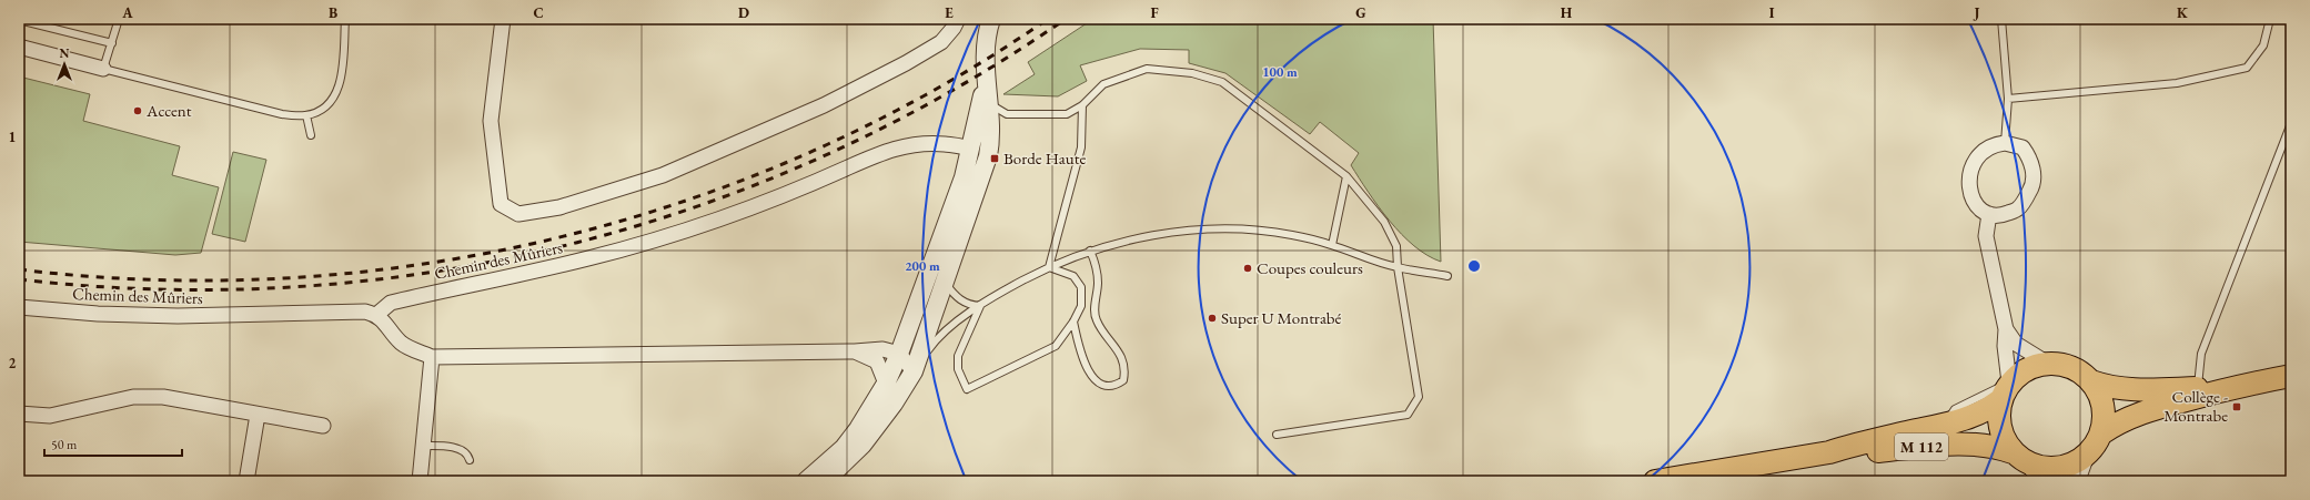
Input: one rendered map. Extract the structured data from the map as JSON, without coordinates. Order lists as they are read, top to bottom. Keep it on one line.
{"streets":{"main road":["M 112"],"street":["Chemin des Mûriers"]},"places":{"other":["Accent","Coupes couleurs","Super U Montrabé"],"transit":["Borde Haute","Collège - Montrabe"]},"scale_bar":"50 m","north":"top","grid":{"columns":["A","B","C","D","E","F","G","H","I","J","K"],"rows":["1","2"]},"rings":["100 m","200 m"]}
